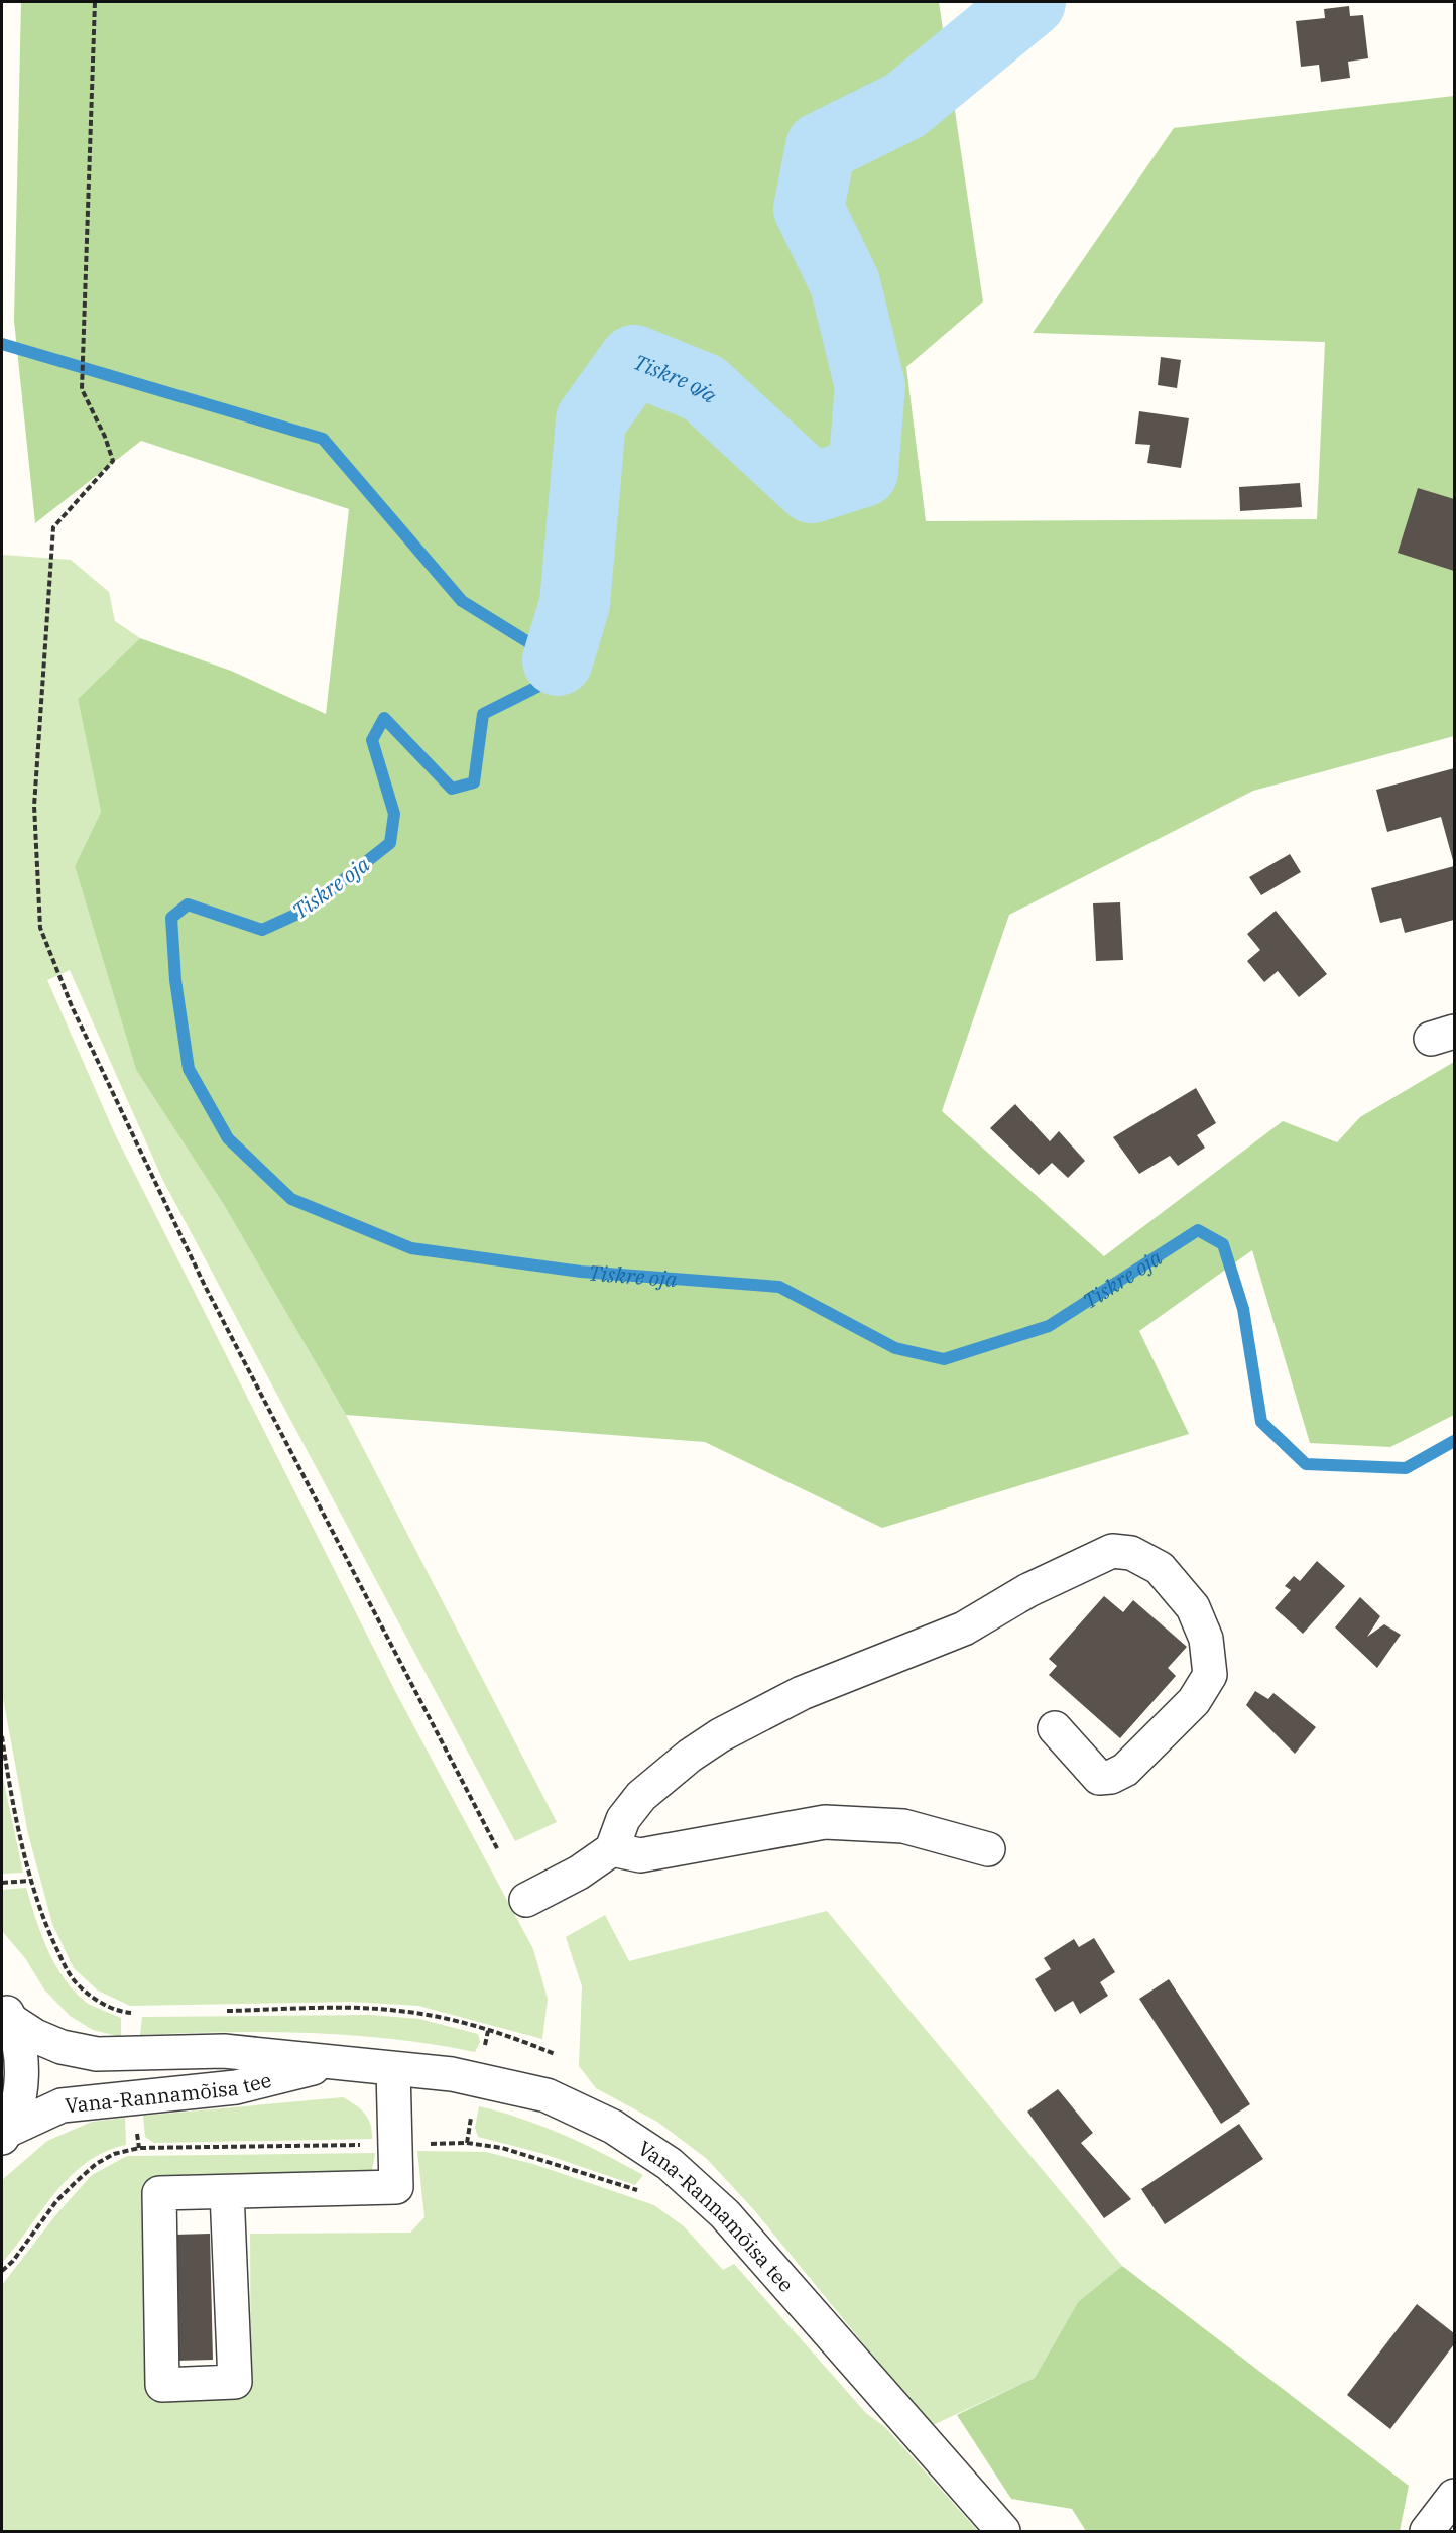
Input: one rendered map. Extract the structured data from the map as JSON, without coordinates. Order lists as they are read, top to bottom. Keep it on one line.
{"streets":{"street":["Vana-Rannamõisa tee"]},"water":["Tiskre oja"]}
